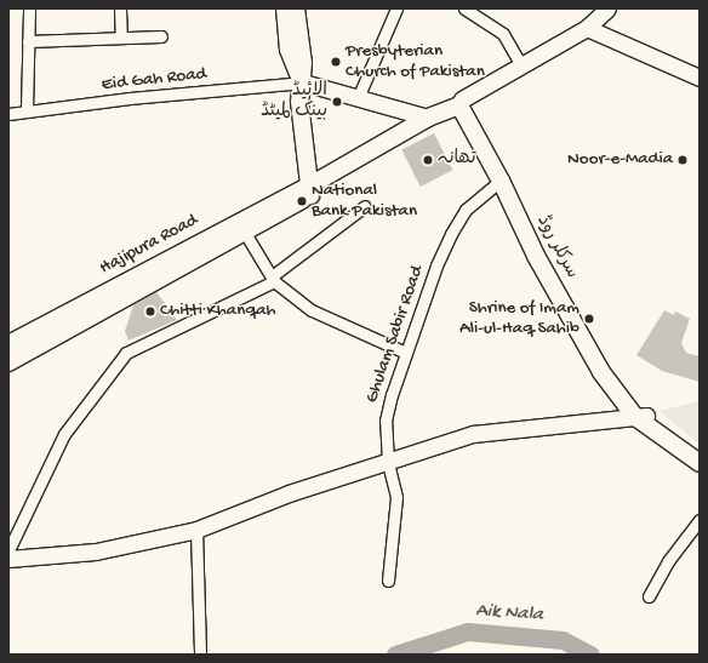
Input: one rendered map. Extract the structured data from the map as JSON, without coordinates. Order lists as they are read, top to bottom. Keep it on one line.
{"streets":{"main road":["Hajipura Road","سرکلر روڈ"],"street":["Eid Gah Road","Ghulam Sabir Road"]},"crossings":[["سرکلر روڈ","Ghulam Sabir Road"]],"water":["Aik Nala"],"places":["Presbyterian Church of Pakistan","الائیڈ بینک لمیٹڈ","تھانہ","Noor-e-Madia","National Bank Pakistan","Chitti Khanqah","Shrine of Imam Ali-ul-Haq Sahib"]}
